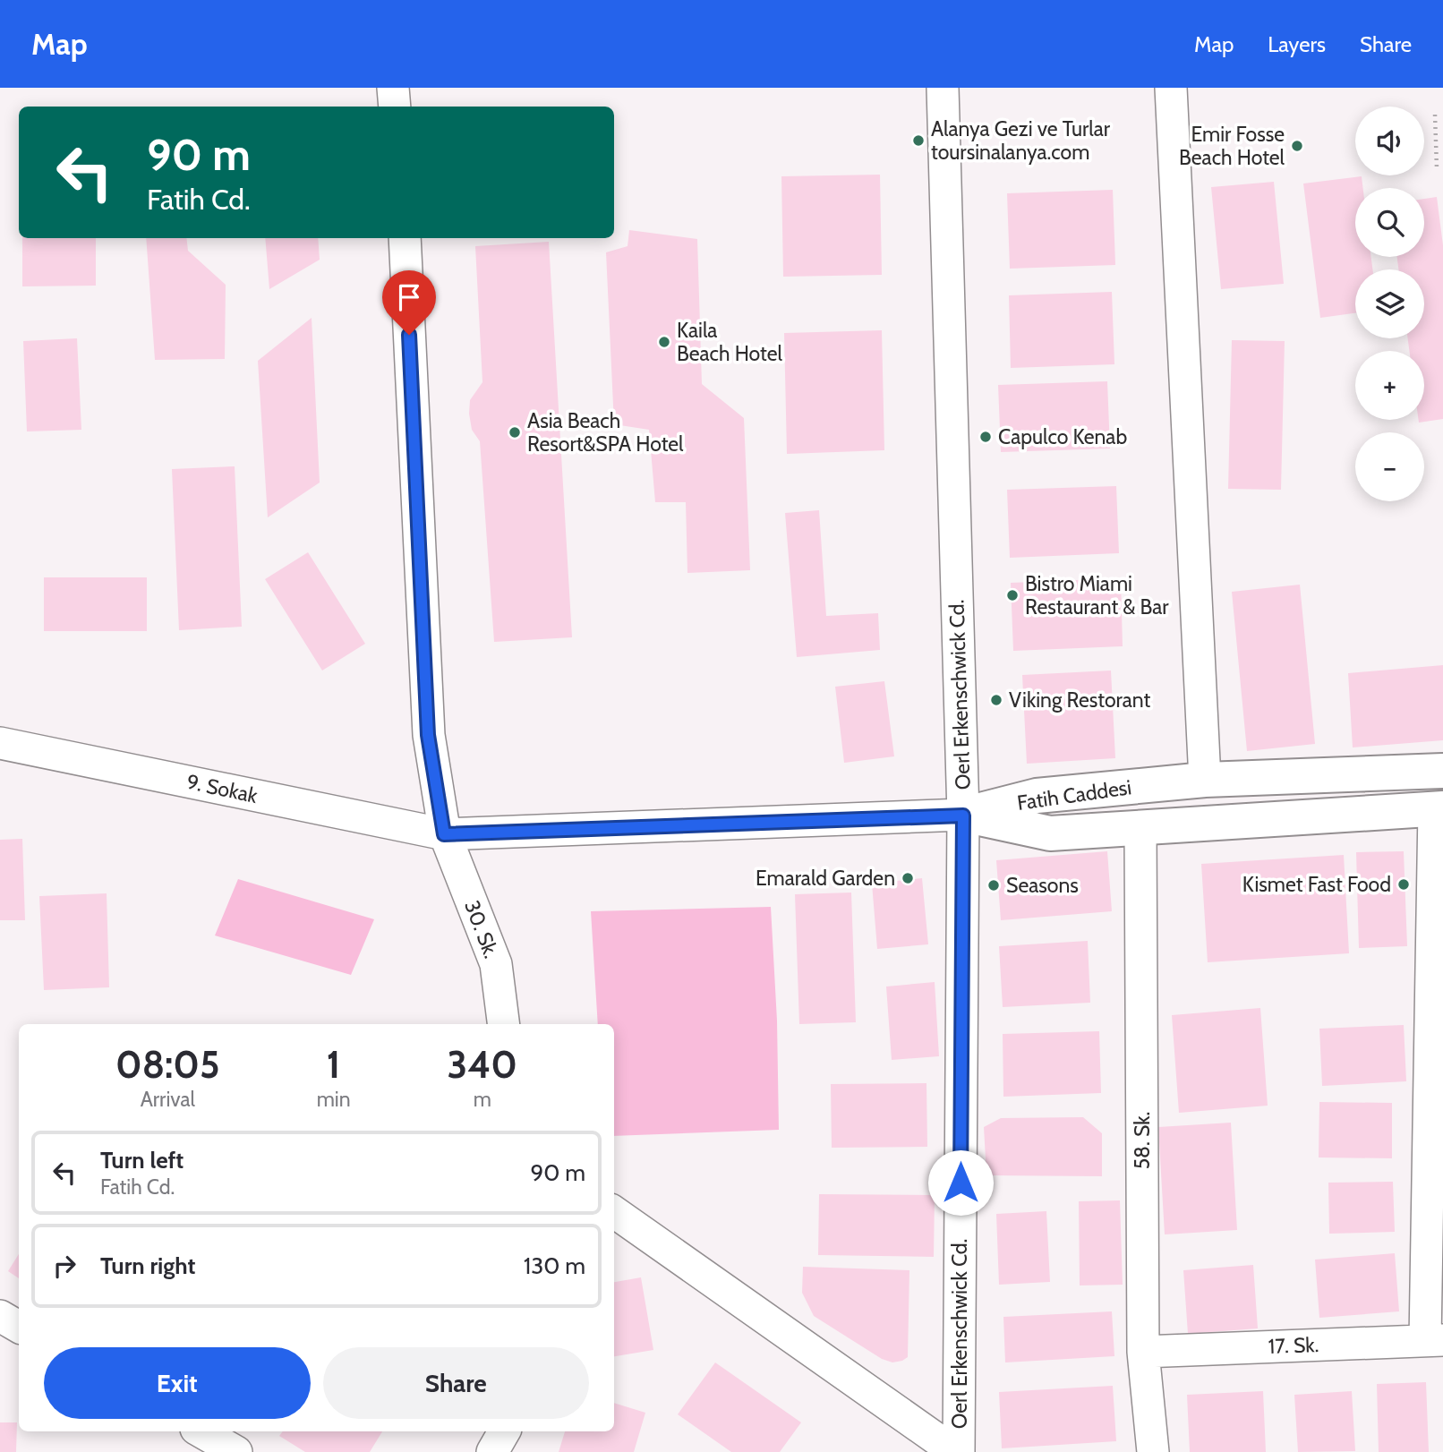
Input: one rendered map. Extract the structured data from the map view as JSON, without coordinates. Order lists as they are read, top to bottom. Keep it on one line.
{"streets":{"street":["Oerl Erkenschwick Cd.","9. Sokak","Fatih Caddesi","30. Sk.","58. Sk.","17. Sk."]},"crossings":[["Oerl Erkenschwick Cd.","9. Sokak"],["Oerl Erkenschwick Cd.","Fatih Caddesi"],["9. Sokak","Fatih Caddesi"],["9. Sokak","30. Sk."],["Fatih Caddesi","58. Sk."],["58. Sk.","17. Sk."]],"places":["Alanya Gezi ve Turlar toursinalanya.com","Emir Fosse Beach Hotel","Kaila Beach Hotel","Asia Beach Resort&SPA Hotel","Capulco Kenab","Bistro Miami Restaurant & Bar","Viking Restorant","Emarald Garden","Kismet Fast Food","Seasons"],"page":{"header":"Map","nav":["Map","Layers","Share"],"map_buttons":["+","−"],"turn":["90 m","Fatih Cd."],"eta":["08:05","Arrival","1","min","340","m"],"list":[{"name":"Turn left","note":"Fatih Cd.","value":"90 m"},{"name":"Turn right","value":"130 m"}],"buttons":["Exit","Share"]}}
